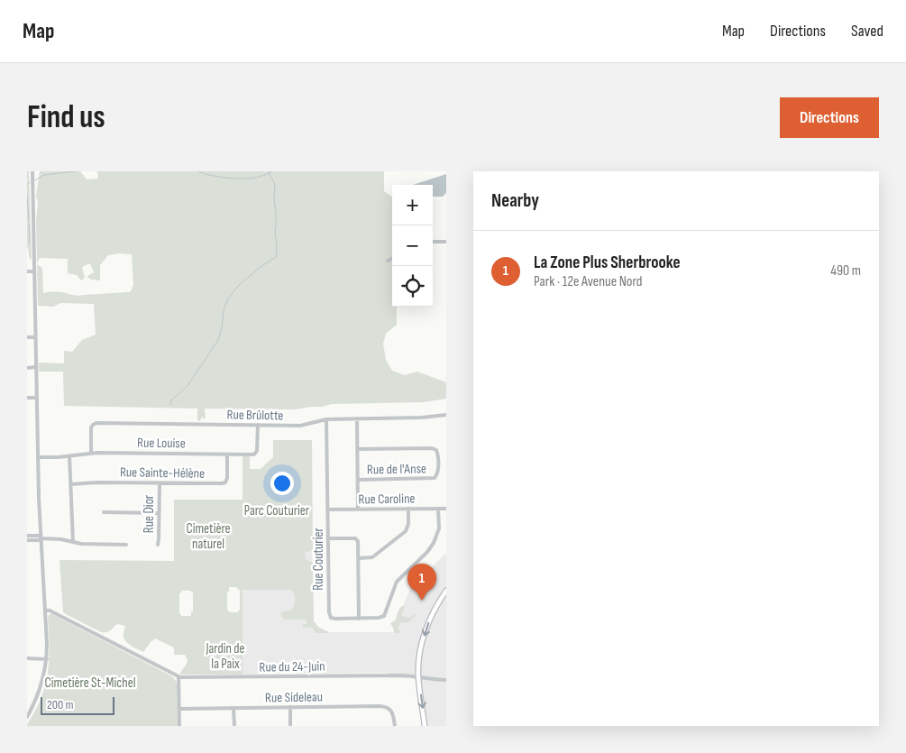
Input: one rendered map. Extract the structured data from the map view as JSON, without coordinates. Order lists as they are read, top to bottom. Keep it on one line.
{"streets":{"street":["Rue Brûlotte","Rue Louise","Rue de l'Anse","Rue Sainte-Hélène","Rue Caroline","Rue Dior","Rue Couturier","Rue du 24-Juin","Rue Sideleau"]},"crossings":[["Rue Brûlotte","Rue Louise"],["Rue Brûlotte","Rue Couturier"],["Rue Louise","Rue Sainte-Hélène"],["Rue Sainte-Hélène","Rue Dior"],["Rue Caroline","Rue Couturier"]],"parks":["Parc Couturier","Cimetière naturel","Jardin de la Paix","Cimetière St-Michel"],"scale_bar":"200 m","page":{"header":"Map","nav":["Map","Directions","Saved"],"buttons":"Directions","title":"Find us","heading":"Nearby","map_buttons":["+","−"],"list":[{"mark":"1","name":"La Zone Plus Sherbrooke","note":"Park · 12e Avenue Nord","value":"490 m"}],"pins":"1","scale":"200 m"}}
